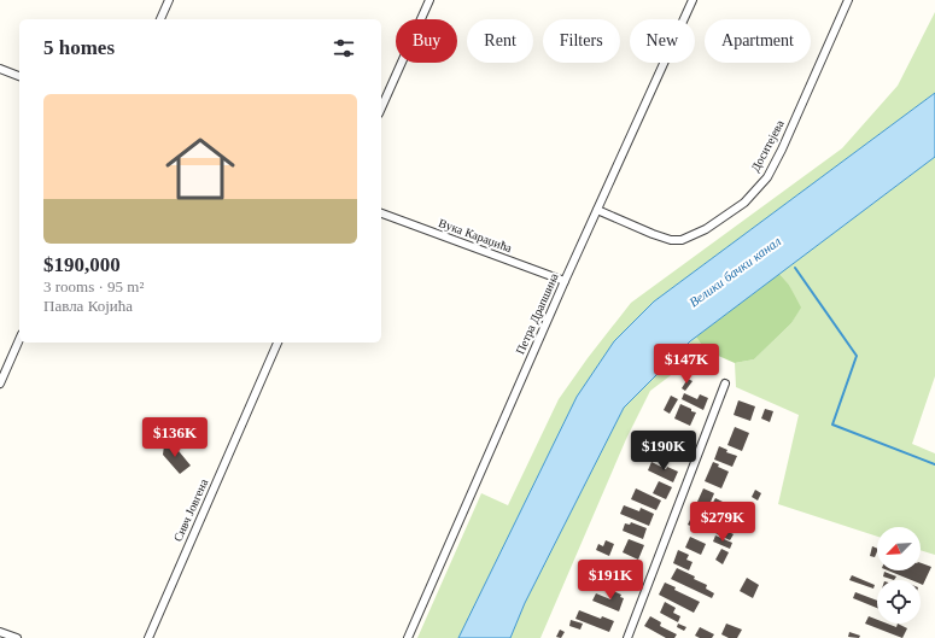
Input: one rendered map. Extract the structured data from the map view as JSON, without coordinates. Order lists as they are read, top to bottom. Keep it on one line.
{"streets":{"street":["Доситејева","Вука Караџића","Петра Драпшина","Сивч Јовгена"]},"crossings":[["Доситејева","Петра Драпшина"],["Вука Караџића","Петра Драпшина"]],"water":["Велики бачки канал"],"north":"bottom left","page":{"chip":["Buy","Rent","Filters","New","Apartment"],"heading":"5 homes","list":[{"name":"$190,000","note":"3 rooms · 95 m² · Павла Којића"}],"price":["$147K","$136K","$190K","$279K","$191K"]}}
